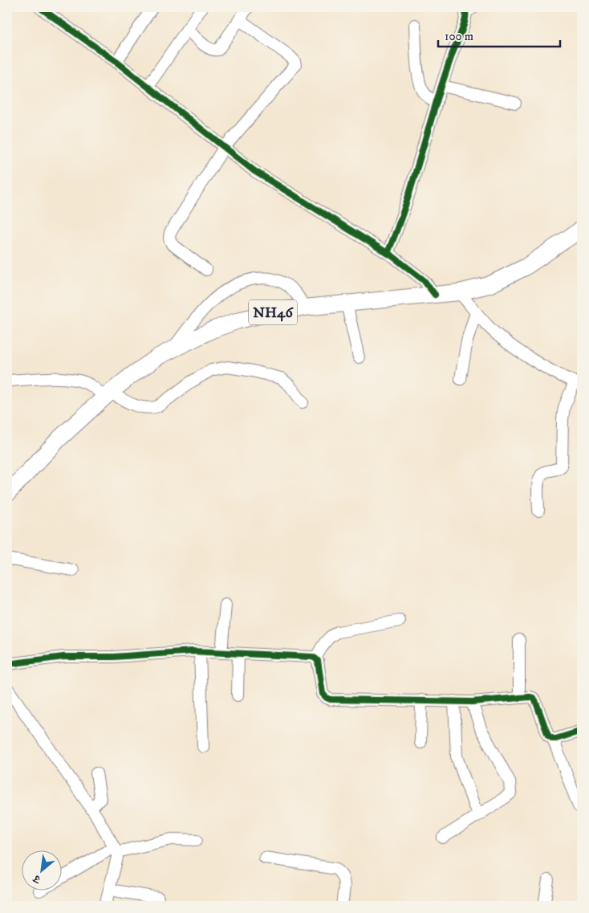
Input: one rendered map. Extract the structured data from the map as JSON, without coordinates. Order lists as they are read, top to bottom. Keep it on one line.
{"streets":{"highway":["NH46"]},"scale_bar":"100 m","north":"bottom left"}
